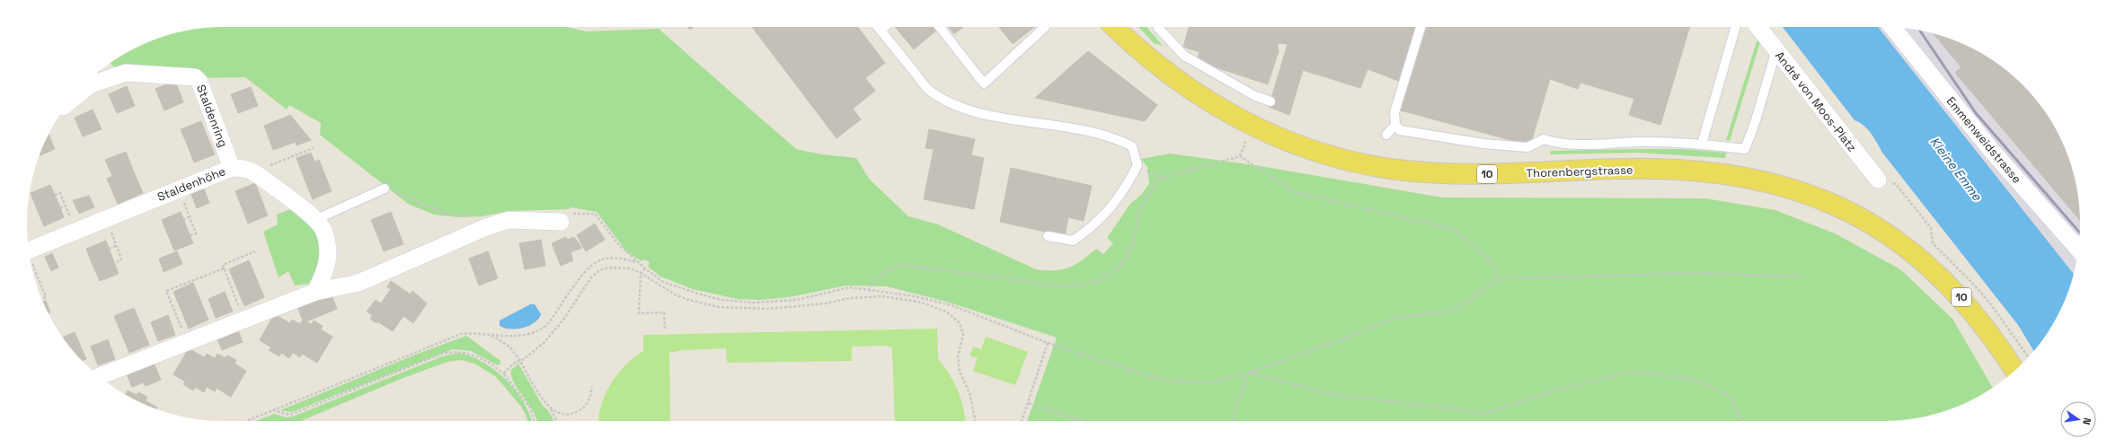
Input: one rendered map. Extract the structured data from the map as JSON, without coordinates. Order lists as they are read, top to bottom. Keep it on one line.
{"streets":{"main road":["Thorenbergstrasse","10"],"street":["André von Moos-Platz","Staldenring","Emmenweidstrasse","Staldenhöhe"]},"crossings":[["Staldenring","Staldenhöhe"]],"water":["Kleine Emme"],"north":"right"}
